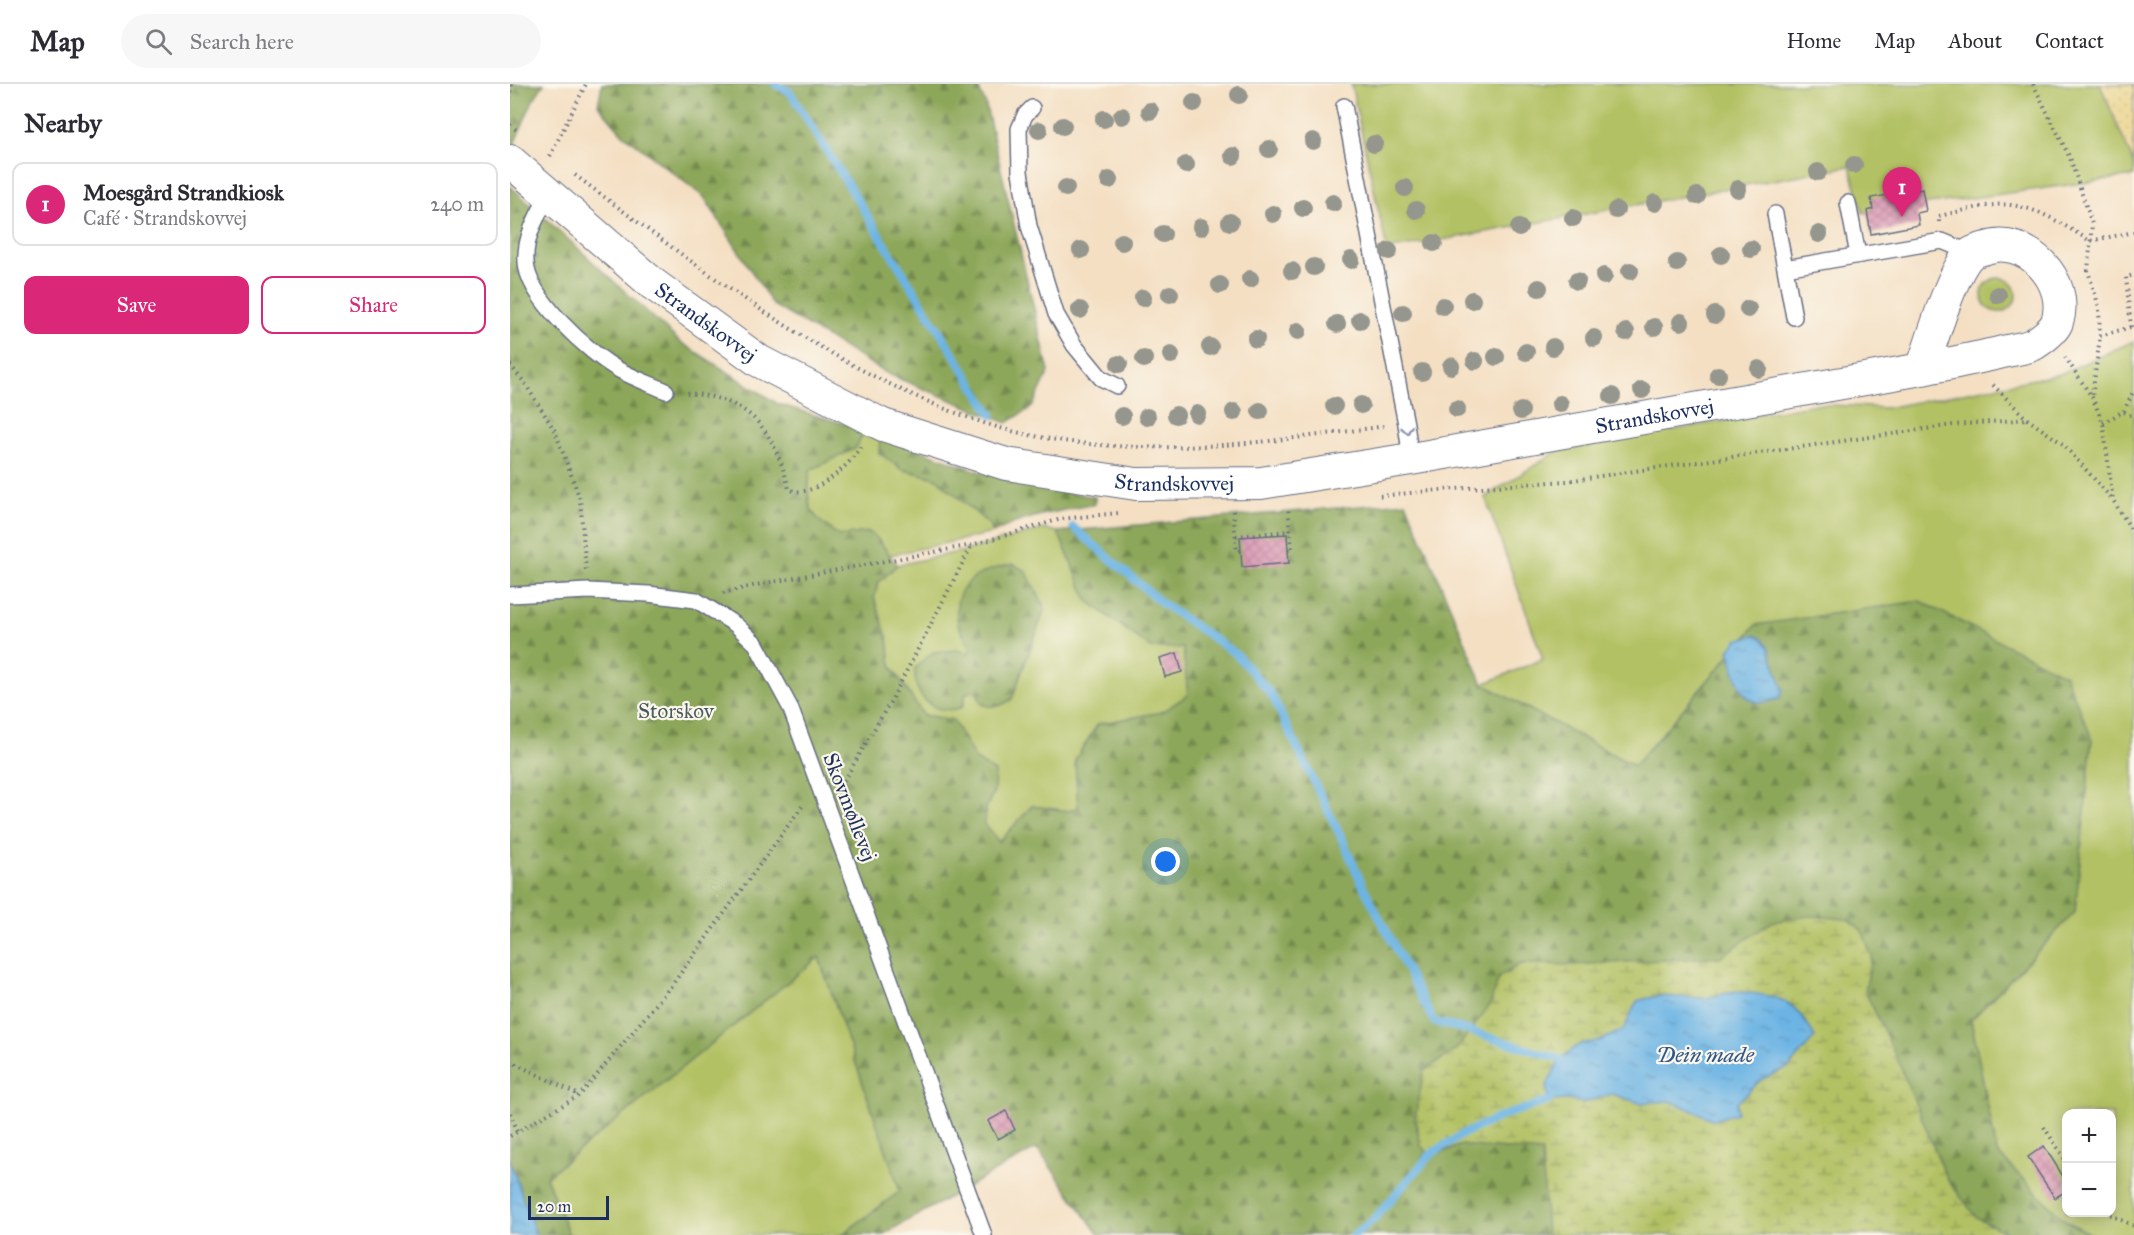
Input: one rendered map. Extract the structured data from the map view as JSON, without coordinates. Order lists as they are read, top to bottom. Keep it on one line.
{"streets":{"street":["Strandskovvej"],"lane":["Skovmøllevej"]},"water":["Dein made"],"parks":["Storskov"],"scale_bar":"20 m","page":{"header":"Map","search":"Search here","nav":["Home","Map","About","Contact"],"heading":"Nearby","list":[{"mark":"1","name":"Moesgård Strandkiosk","note":"Café · Strandskovvej","value":"240 m"}],"pins":"1","buttons":["Save","Share"],"map_buttons":["+","−"],"scale":"20 m"}}
